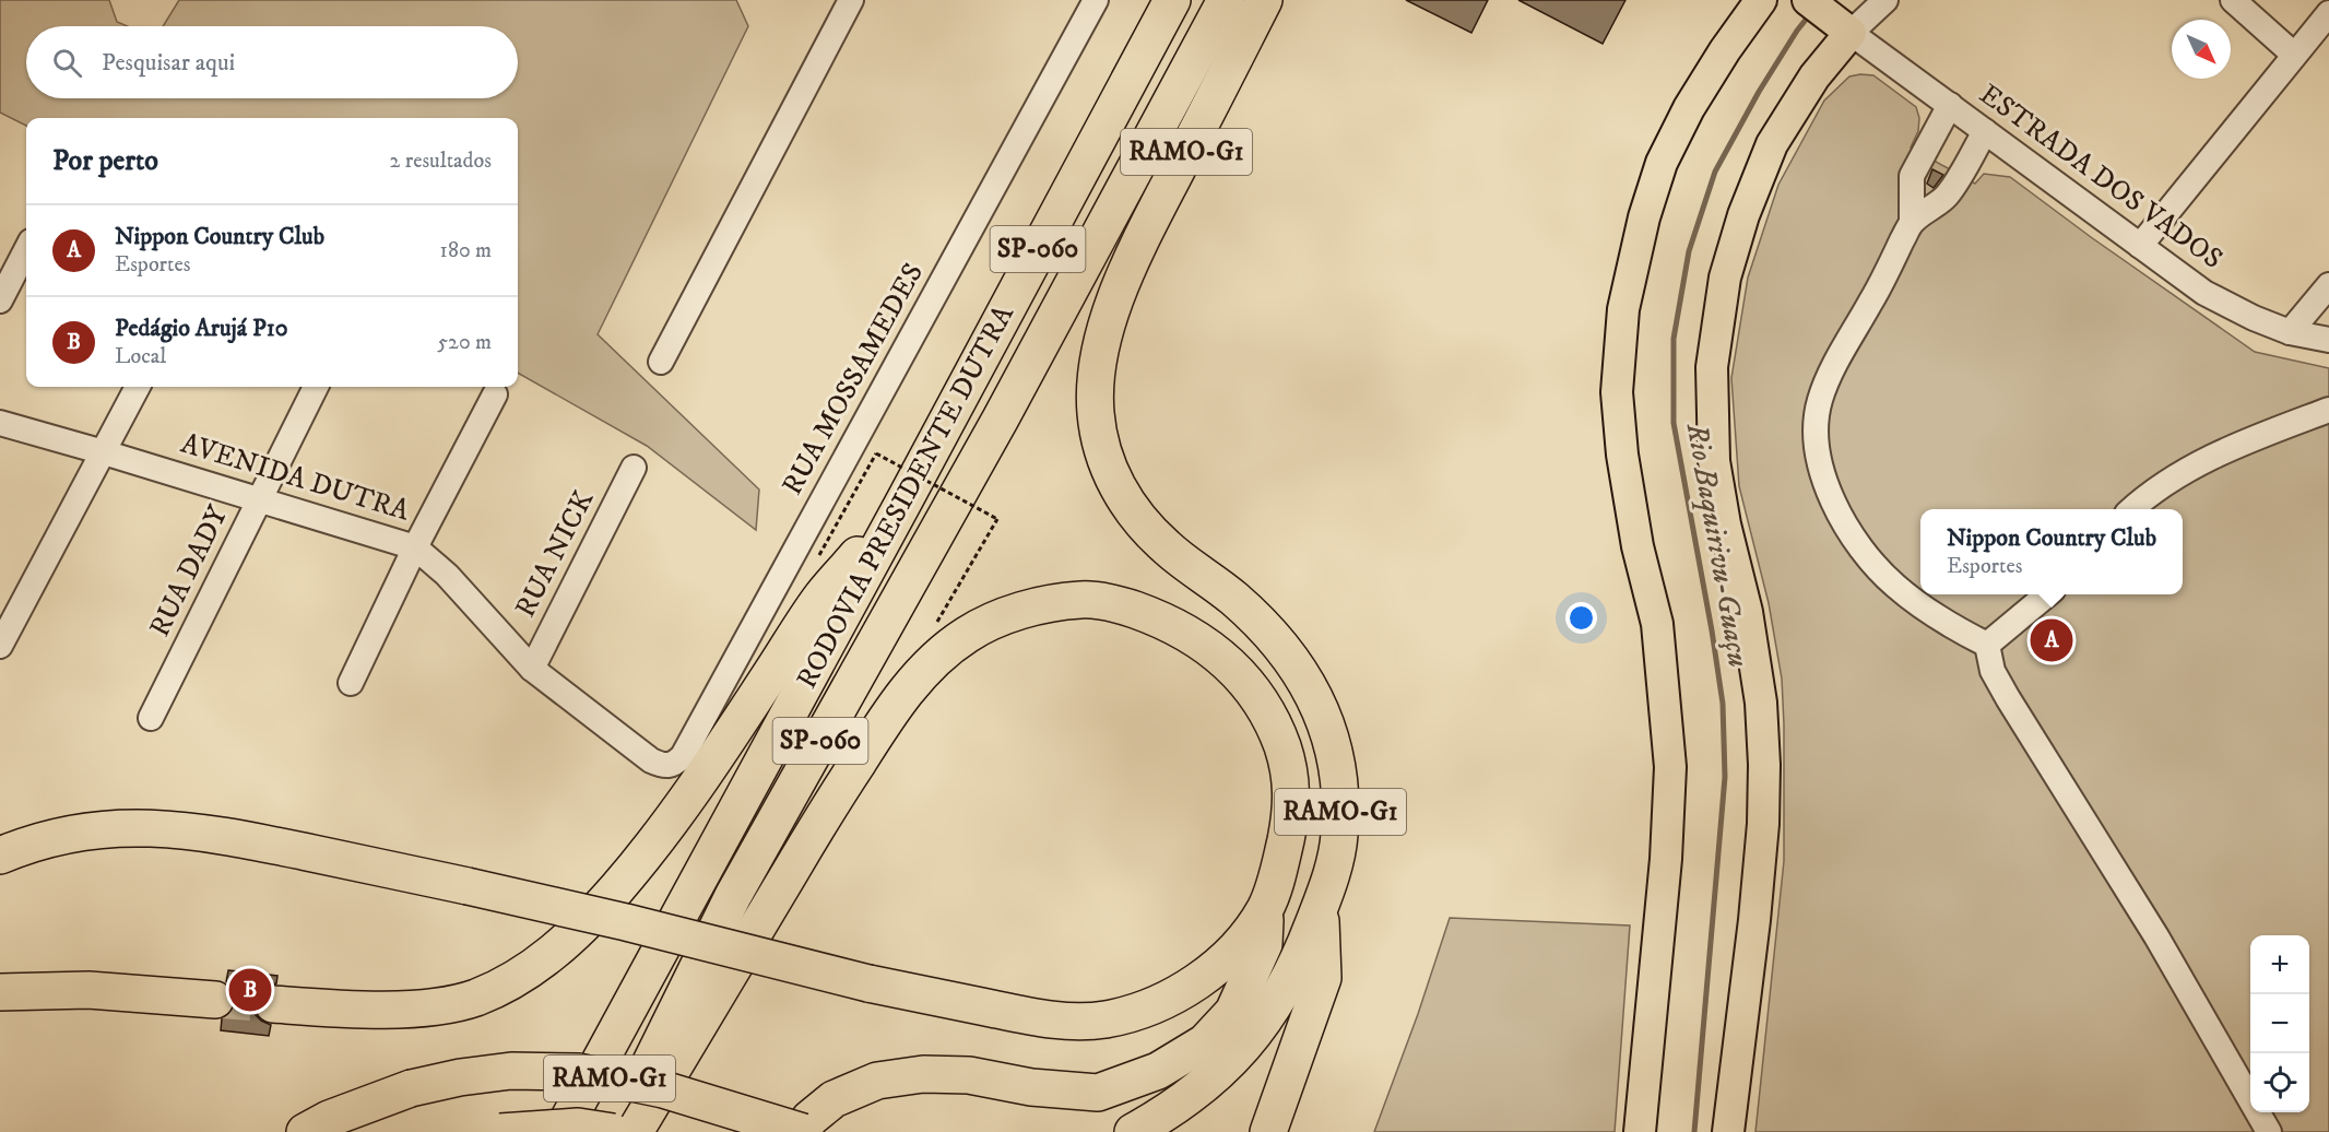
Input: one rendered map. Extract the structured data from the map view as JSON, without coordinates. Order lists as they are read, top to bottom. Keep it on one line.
{"streets":{"highway":["RAMO-G1","SP-060","RODOVIA PRESIDENTE DUTRA"],"street":["ESTRADA DOS VADOS","RUA MOSSAMEDES","AVENIDA DUTRA","RUA NICK","RUA DADY"]},"crossings":[["RUA MOSSAMEDES","AVENIDA DUTRA"],["AVENIDA DUTRA","RUA NICK"],["AVENIDA DUTRA","RUA DADY"]],"water":["Rio Baquirivu-Guaçu"],"north":"bottom right","page":{"search":"Pesquisar aqui","heading":["Por perto","2 resultados"],"list":[{"mark":"A","name":"Nippon Country Club","note":"Esportes","value":"180 m"},{"mark":"B","name":"Pedágio Arujá P10","note":"Local","value":"520 m"}],"popup":["Nippon Country Club","Esportes"],"pins":["A","B"],"map_buttons":["+","−"]}}
